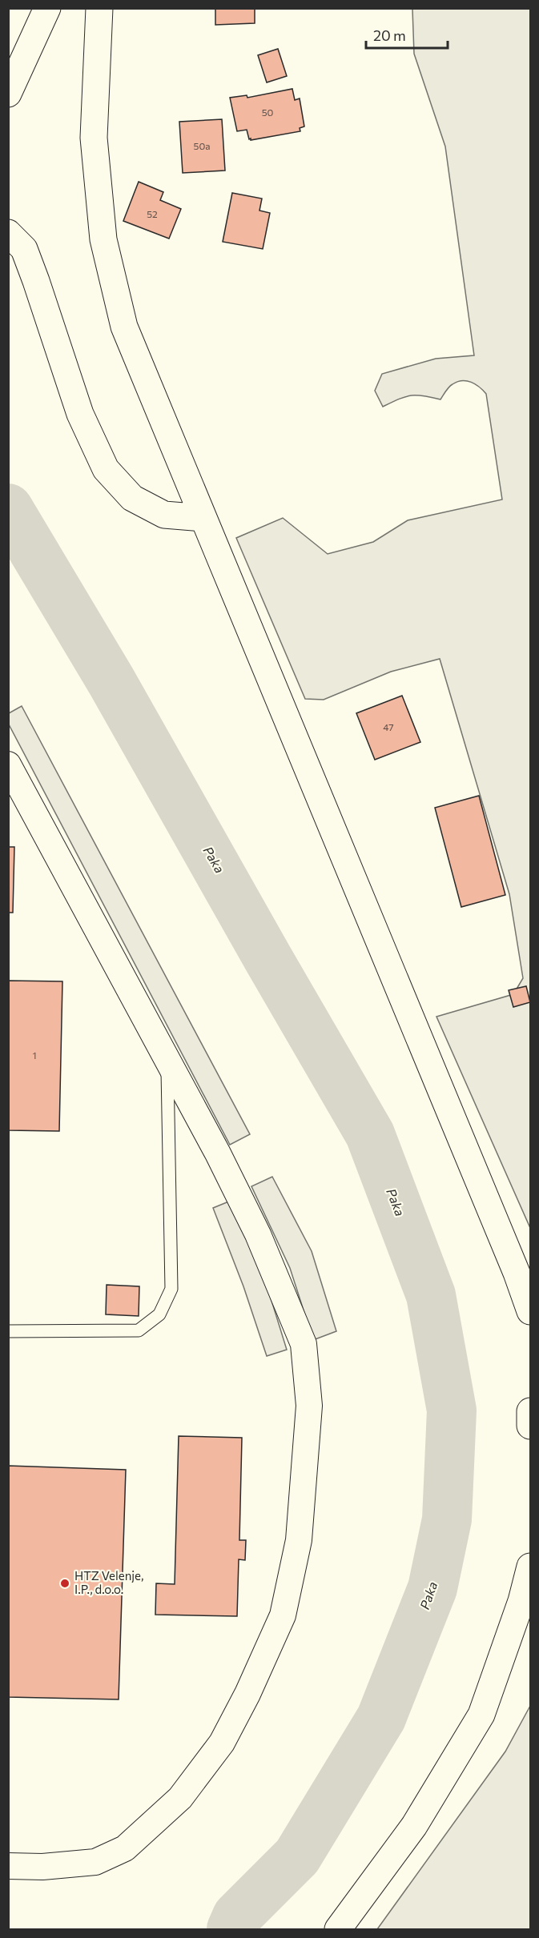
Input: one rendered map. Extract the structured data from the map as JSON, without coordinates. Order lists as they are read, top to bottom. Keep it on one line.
{"water":["Paka"],"places":["HTZ Velenje, I.P., d.o.o."],"house_numbers":["50","50a","52","47","1"],"scale_bar":"20 m"}
